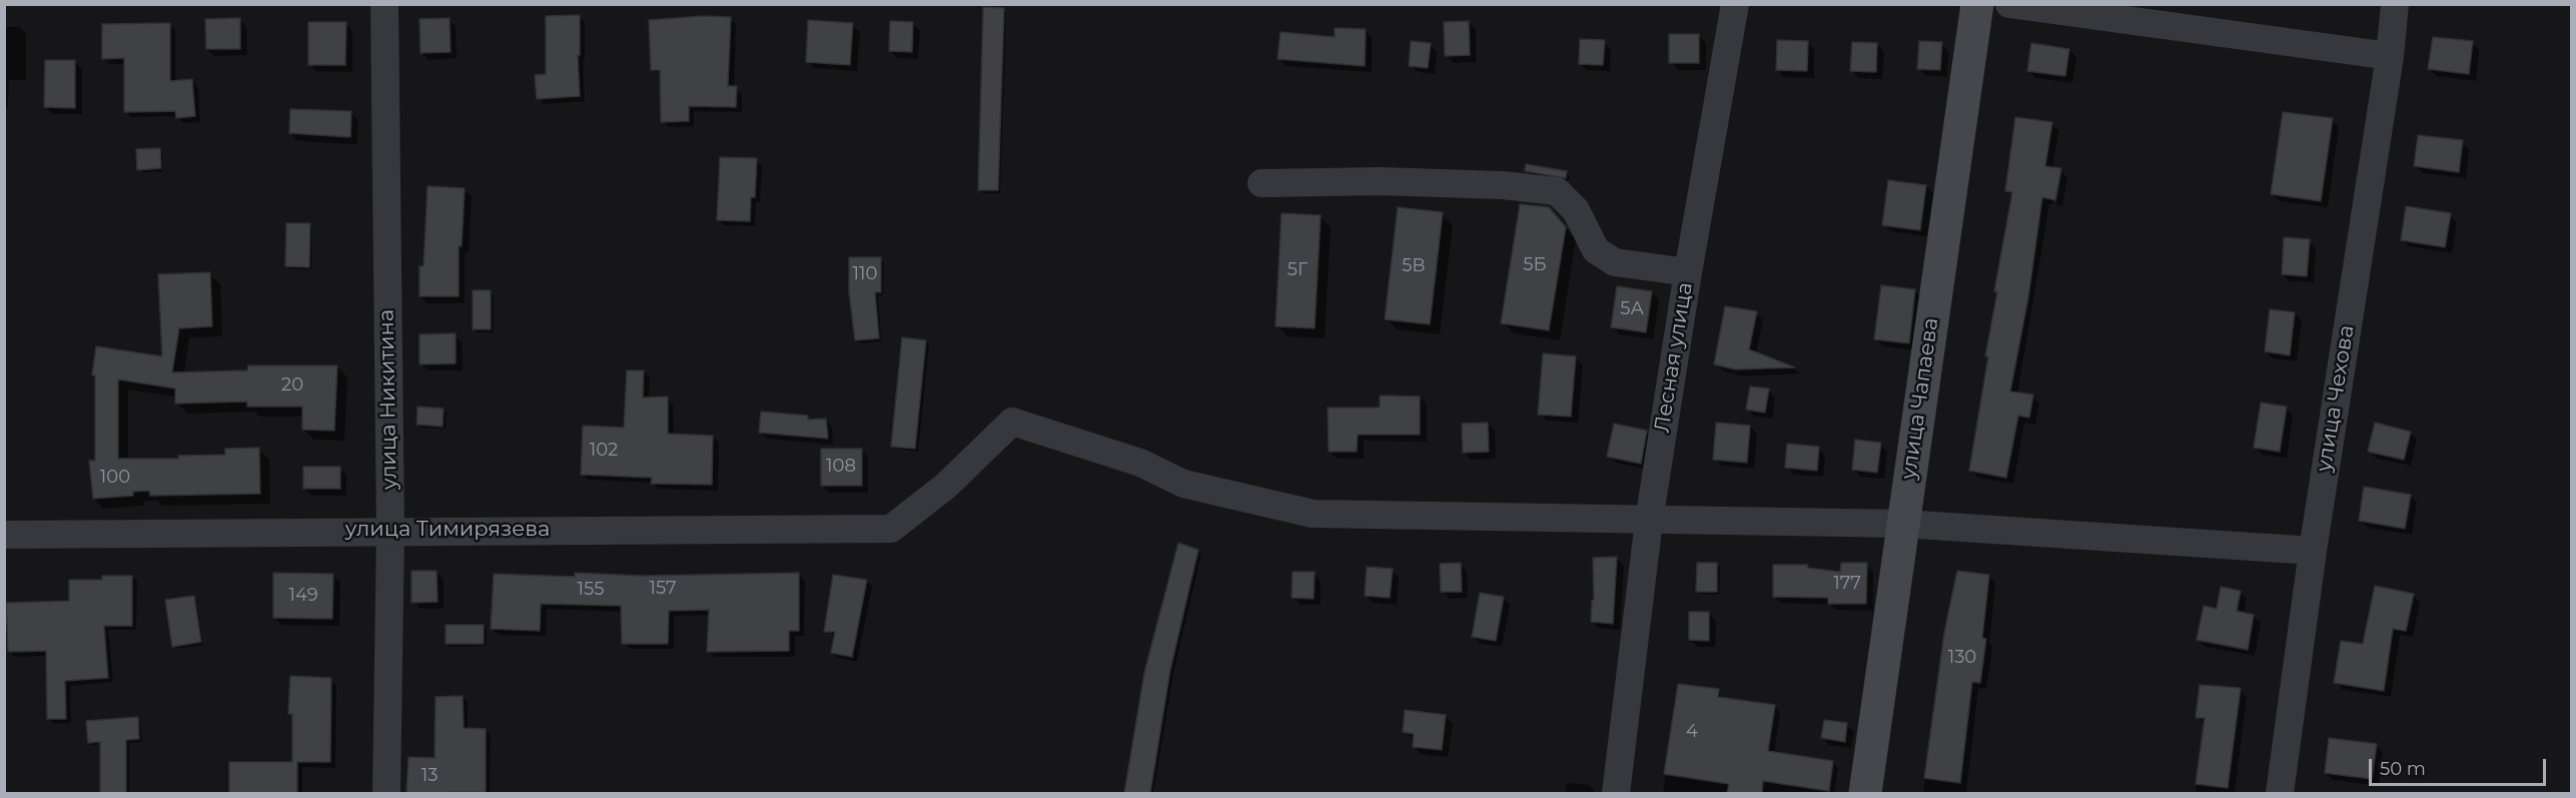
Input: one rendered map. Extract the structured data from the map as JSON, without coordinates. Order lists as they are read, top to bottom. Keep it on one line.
{"streets":{"street":["Лесная улица","улица Чапаева","улица Чехова","улица Никитина","улица Тимирязева"]},"crossings":[["Лесная улица","улица Тимирязева"],["улица Никитина","улица Тимирязева"]],"house_numbers":["5Б","5В","5Г","110","5А","20","102","108","100","177","157","155","149","130","4","13"],"scale_bar":"50 m"}
